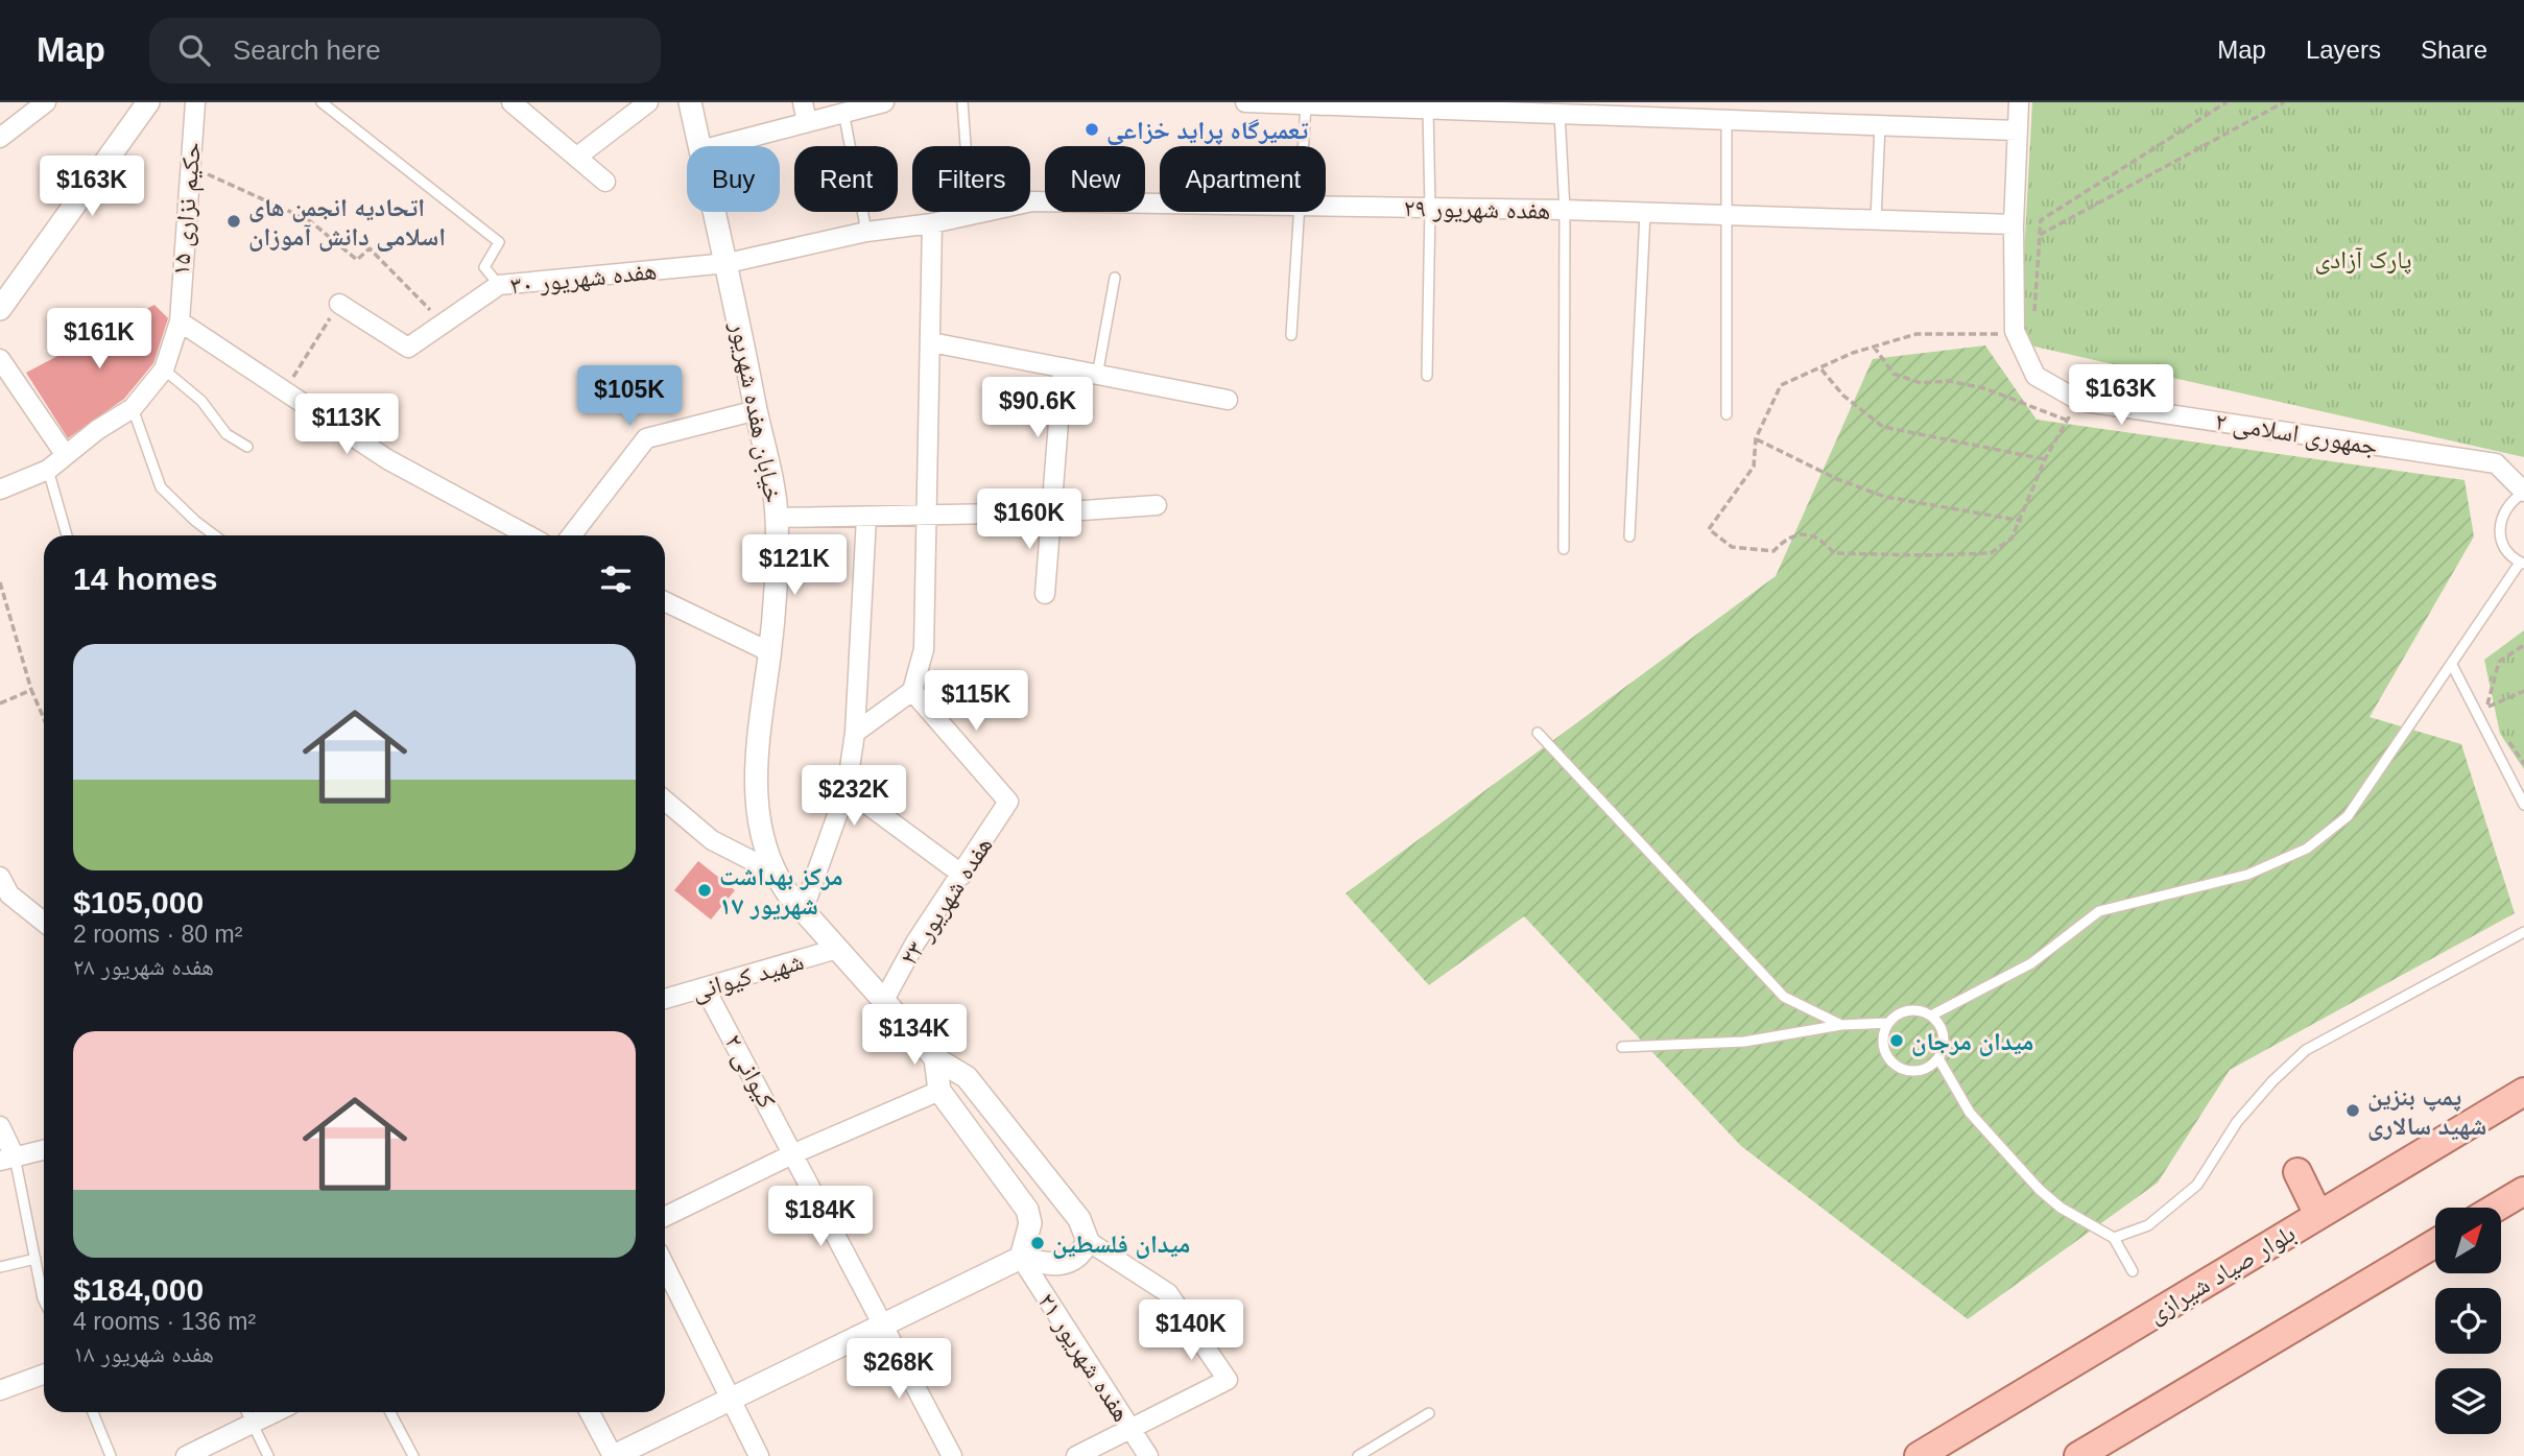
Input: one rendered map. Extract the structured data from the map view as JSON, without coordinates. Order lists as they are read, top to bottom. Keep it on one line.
{"streets":{"main road":["بلوار صیاد شیرازی"],"street":["حکیم نزاری ۱۵","هفده شهریور ۲۹","هفده شهریور ۳۰","خیابان هفده شهریور","جمهوری اسلامی ۲","هفده شهریور ۲۳","شهید کیوانی","کیوانی ۲","هفده شهریور ۲۱"]},"crossings":[["هفده شهریور ۲۹","هفده شهریور ۳۰"],["هفده شهریور ۲۹","خیابان هفده شهریور"],["هفده شهریور ۲۹","جمهوری اسلامی ۲"],["هفده شهریور ۳۰","خیابان هفده شهریور"],["خیابان هفده شهریور","هفده شهریور ۲۳"],["خیابان هفده شهریور","شهید کیوانی"],["شهید کیوانی","کیوانی ۲"]],"parks":["پارک آزادی"],"places":["تعمیرگاه پراید خزاعی","اتحادیه انجمن های اسلامی دانش آموزان","مرکز بهداشت ۱۷ شهریور","میدان مرجان","پمپ بنزین شهید سالاری","میدان فلسطین"],"north":"top right","page":{"header":"Map","search":"Search here","nav":["Map","Layers","Share"],"chip":["Buy","Rent","Filters","New","Apartment"],"price":["$163K","$161K","$163K","$105K","$90.6K","$113K","$160K","$121K","$115K","$232K","$134K","$184K","$140K","$268K"],"heading":"14 homes","list":[{"name":"$105,000","note":"2 rooms · 80 m² · هفده شهریور ۲۸"},{"name":"$184,000","note":"4 rooms · 136 m² · هفده شهریور ۱۸"}]}}
